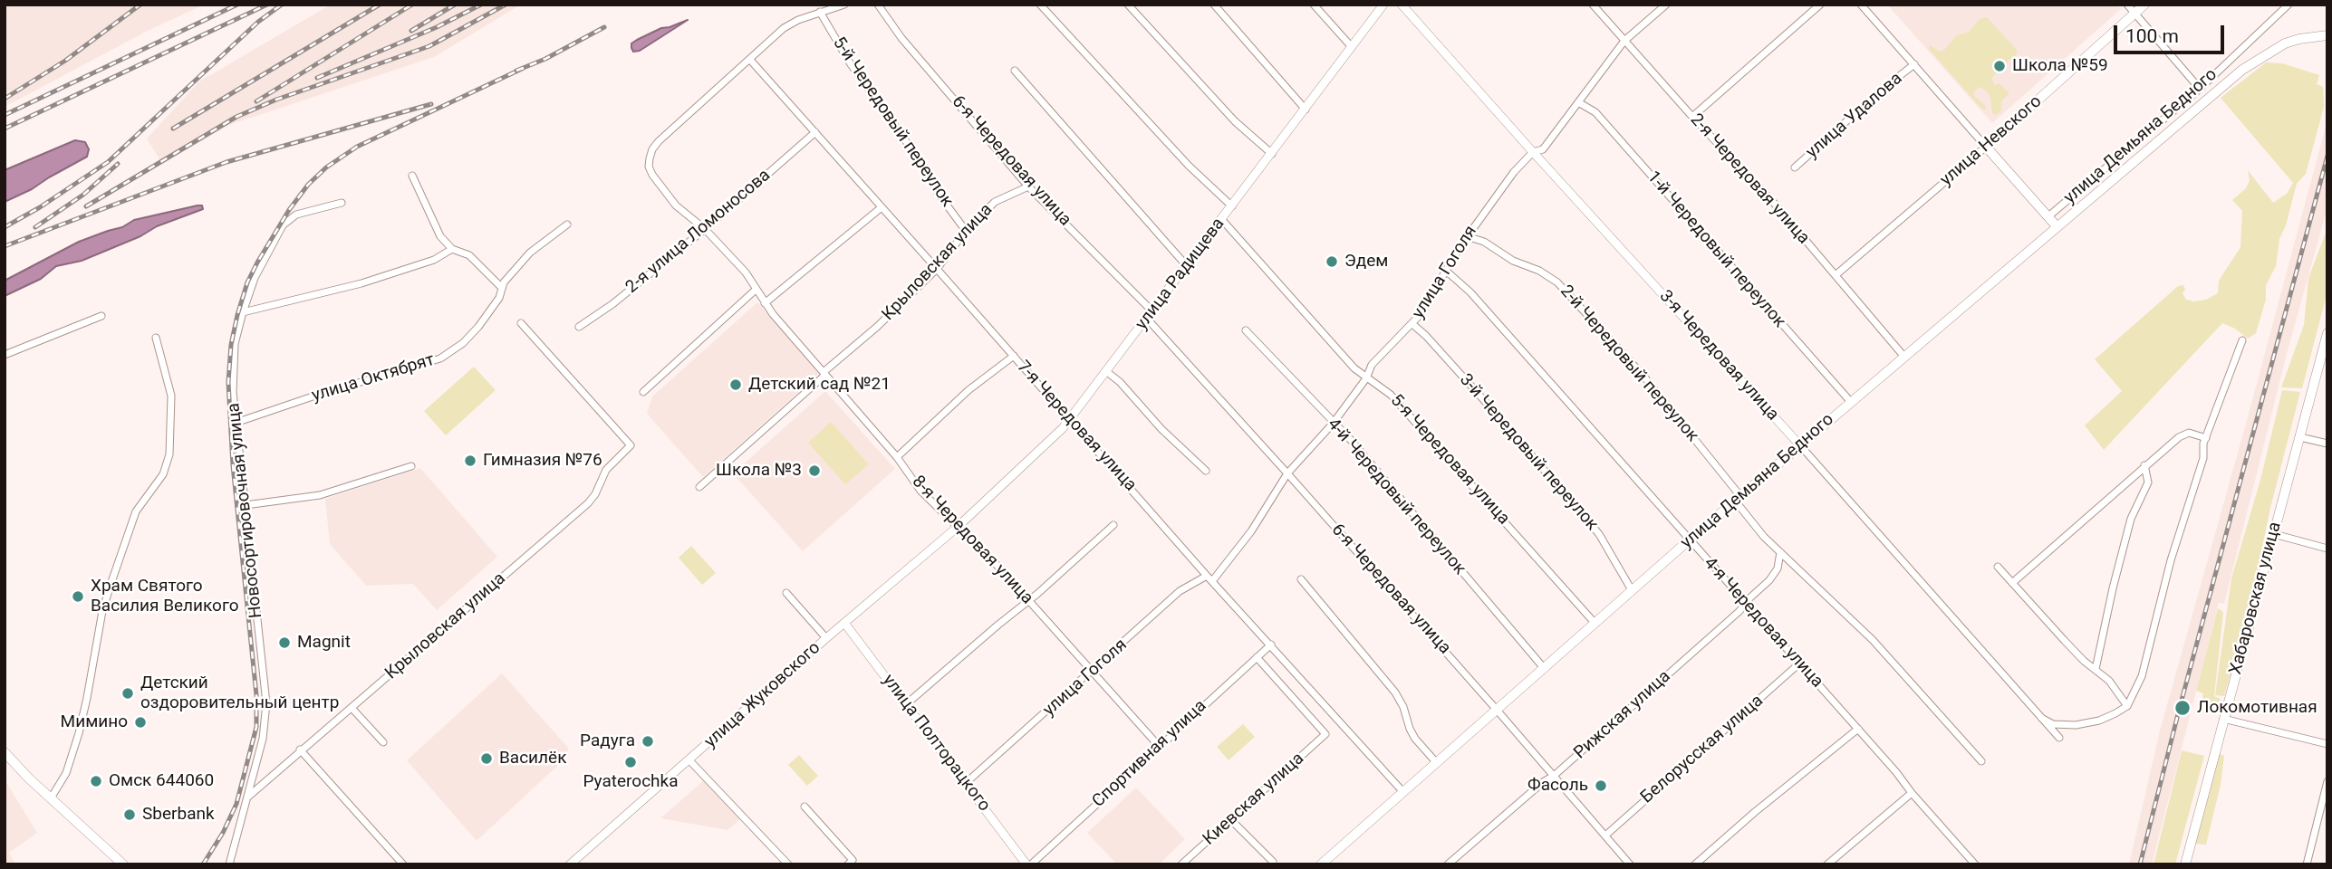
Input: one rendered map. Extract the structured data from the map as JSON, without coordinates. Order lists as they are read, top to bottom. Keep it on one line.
{"streets":{"main road":["улица Демьяна Бедного","улица Невского","Хабаровская улица"],"street":["улица Удалова","5-й Чередовый переулок","6-я Чередовая улица","2-я Чередовая улица","2-я улица Ломоносова","1-й Чередовый переулок","Крыловская улица","улица Гоголя","улица Радищева","3-я Чередовая улица","2-й Чередовый переулок","улица Октябрят","7-я Чередовая улица","3-й Чередовый переулок","5-я Чередовая улица","4-й Чередовый переулок","Новосортировочная улица","8-я Чередовая улица","4-я Чередовая улица","улица Жуковского","Рижская улица","улица Полторацкого","Белорусская улица","Спортивная улица","Киевская улица"]},"crossings":[["5-й Чередовый переулок","Крыловская улица"],["улица Демьяна Бедного","6-я Чередовая улица"],["улица Демьяна Бедного","2-я Чередовая улица"],["улица Демьяна Бедного","1-й Чередовый переулок"],["улица Демьяна Бедного","3-я Чередовая улица"],["улица Демьяна Бедного","2-й Чередовый переулок"],["улица Демьяна Бедного","7-я Чередовая улица"],["улица Демьяна Бедного","3-й Чередовый переулок"],["улица Демьяна Бедного","5-я Чередовая улица"],["улица Демьяна Бедного","4-й Чередовый переулок"],["улица Демьяна Бедного","4-я Чередовая улица"],["улица Невского","2-я Чередовая улица"],["6-я Чередовая улица","Крыловская улица"],["6-я Чередовая улица","улица Гоголя"],["6-я Чередовая улица","улица Радищева"],["6-я Чередовая улица","Рижская улица"],["6-я Чередовая улица","Белорусская улица"],["2-я Чередовая улица","улица Гоголя"],["2-я улица Ломоносова","7-я Чередовая улица"],["2-я улица Ломоносова","8-я Чередовая улица"],["1-й Чередовый переулок","улица Гоголя"],["Крыловская улица","7-я Чередовая улица"],["Крыловская улица","Новосортировочная улица"],["Крыловская улица","8-я Чередовая улица"],["улица Гоголя","3-я Чередовая улица"],["улица Гоголя","2-й Чередовый переулок"],["улица Гоголя","7-я Чередовая улица"],["улица Гоголя","3-й Чередовый переулок"],["улица Гоголя","5-я Чередовая улица"],["улица Гоголя","4-й Чередовый переулок"],["улица Гоголя","8-я Чередовая улица"],["улица Гоголя","4-я Чередовая улица"],["улица Гоголя","улица Полторацкого"],["улица Радищева","7-я Чередовая улица"],["улица Радищева","5-я Чередовая улица"],["улица Радищева","8-я Чередовая улица"],["улица Радищева","улица Жуковского"],["2-й Чередовый переулок","Рижская улица"],["улица Октябрят","Новосортировочная улица"],["7-я Чередовая улица","8-я Чередовая улица"],["7-я Чередовая улица","Спортивная улица"],["8-я Чередовая улица","улица Жуковского"],["8-я Чередовая улица","Спортивная улица"],["4-я Чередовая улица","Рижская улица"],["4-я Чередовая улица","Белорусская улица"],["улица Жуковского","улица Полторацкого"],["улица Полторацкого","Спортивная улица"],["Спортивная улица","Киевская улица"]],"places":["Школа №59","Эдем","Детский сад №21","Гимназия №76","Школа №3","Храм Святого Василия Великого","Magnit","Детский оздоровительный центр","Локомотивная","Мимино","Радуга","Василёк","Pyaterochka","Омск 644060","Фасоль","Sberbank"],"scale_bar":"100 m"}
